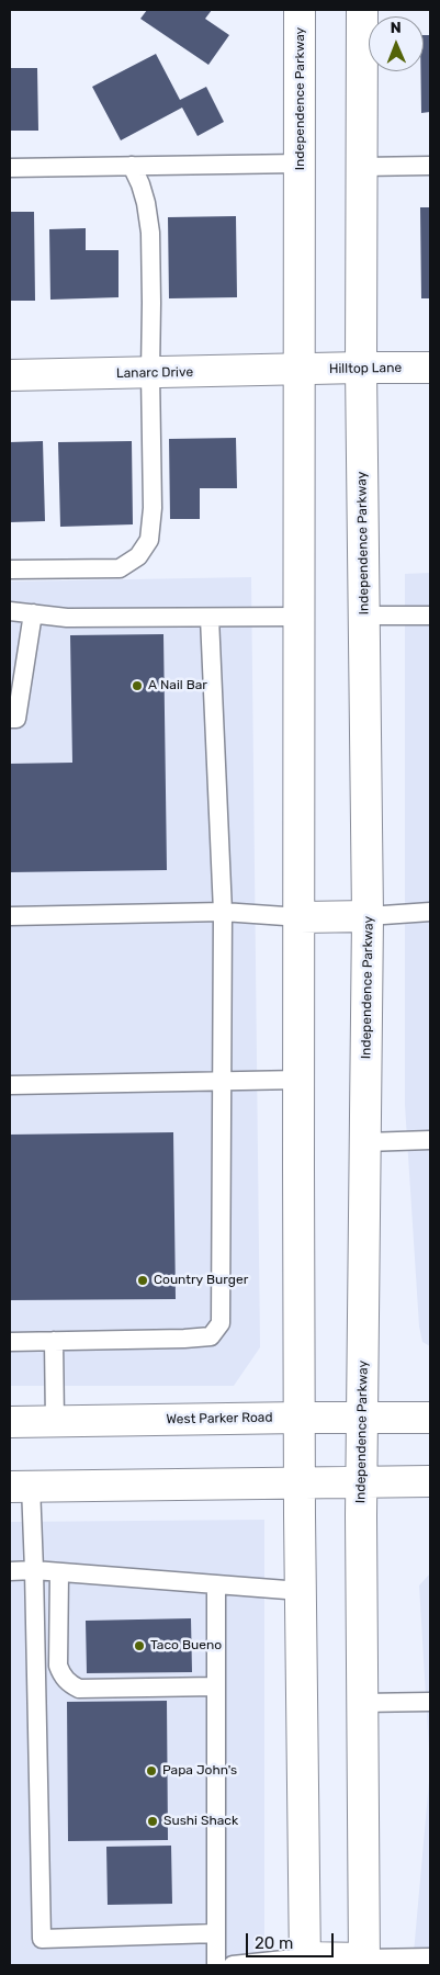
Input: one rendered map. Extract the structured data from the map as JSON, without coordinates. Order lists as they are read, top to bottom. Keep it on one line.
{"streets":{"main road":["Independence Parkway","Hilltop Lane","Lanarc Drive","West Parker Road"]},"crossings":[["Independence Parkway","Hilltop Lane"],["Independence Parkway","Lanarc Drive"],["Independence Parkway","West Parker Road"],["Hilltop Lane","Lanarc Drive"]],"places":["A Nail Bar","Country Burger","Taco Bueno","Papa John's","Sushi Shack"],"scale_bar":"20 m","north":"top"}
